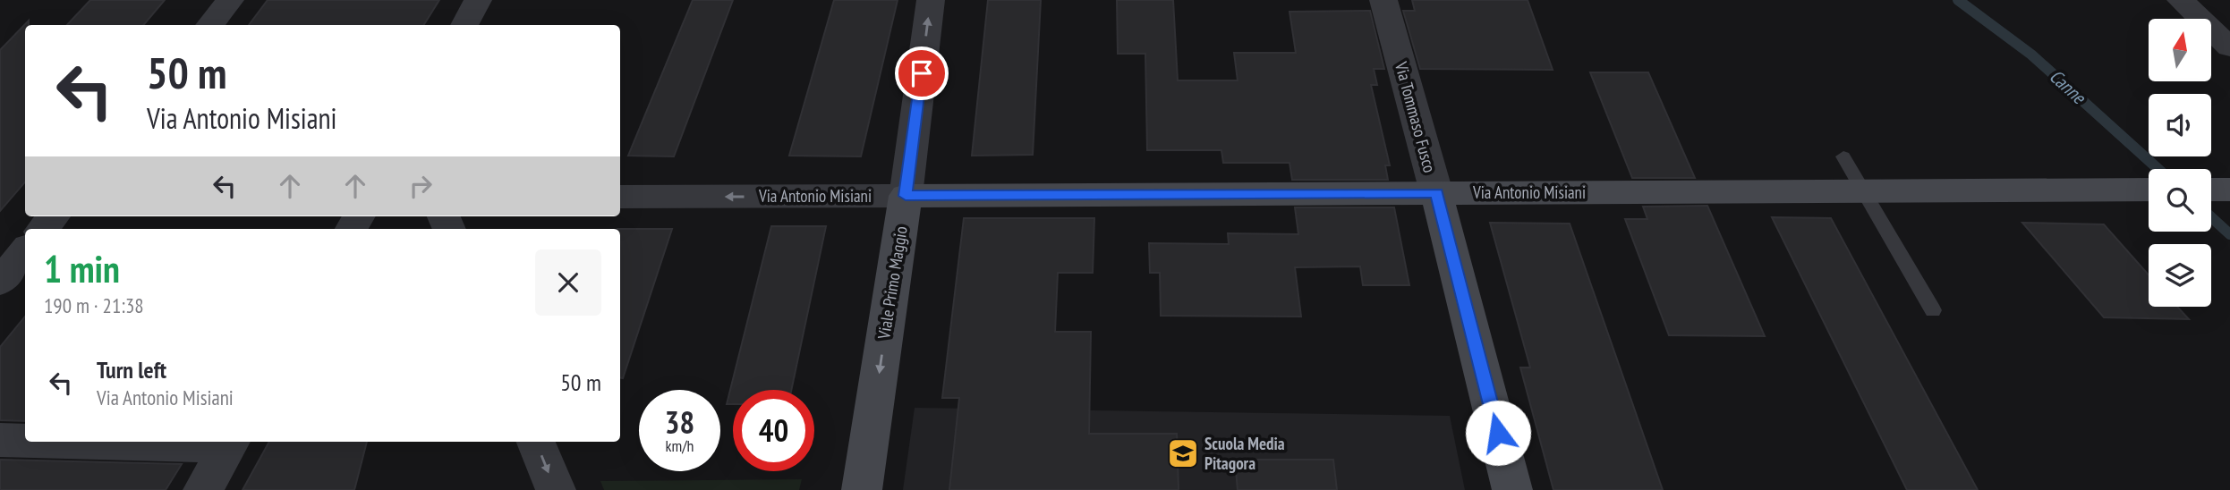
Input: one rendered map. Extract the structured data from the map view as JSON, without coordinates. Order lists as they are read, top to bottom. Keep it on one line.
{"streets":{"street":["Via Tommaso Fusco","Via Antonio Misiani","Viale Primo Maggio"]},"crossings":[["Via Tommaso Fusco","Via Antonio Misiani"],["Via Antonio Misiani","Viale Primo Maggio"]],"water":["Canne"],"places":{"school or university":["Scuola Media Pitagora"]},"north":"top","page":{"turn":["50 m","Via Antonio Misiani"],"heading":["1 min","190 m · 21:38"],"list":[{"name":"Turn left","note":"Via Antonio Misiani","value":"50 m"}],"speed":"38 km/h","limit":"40"}}
